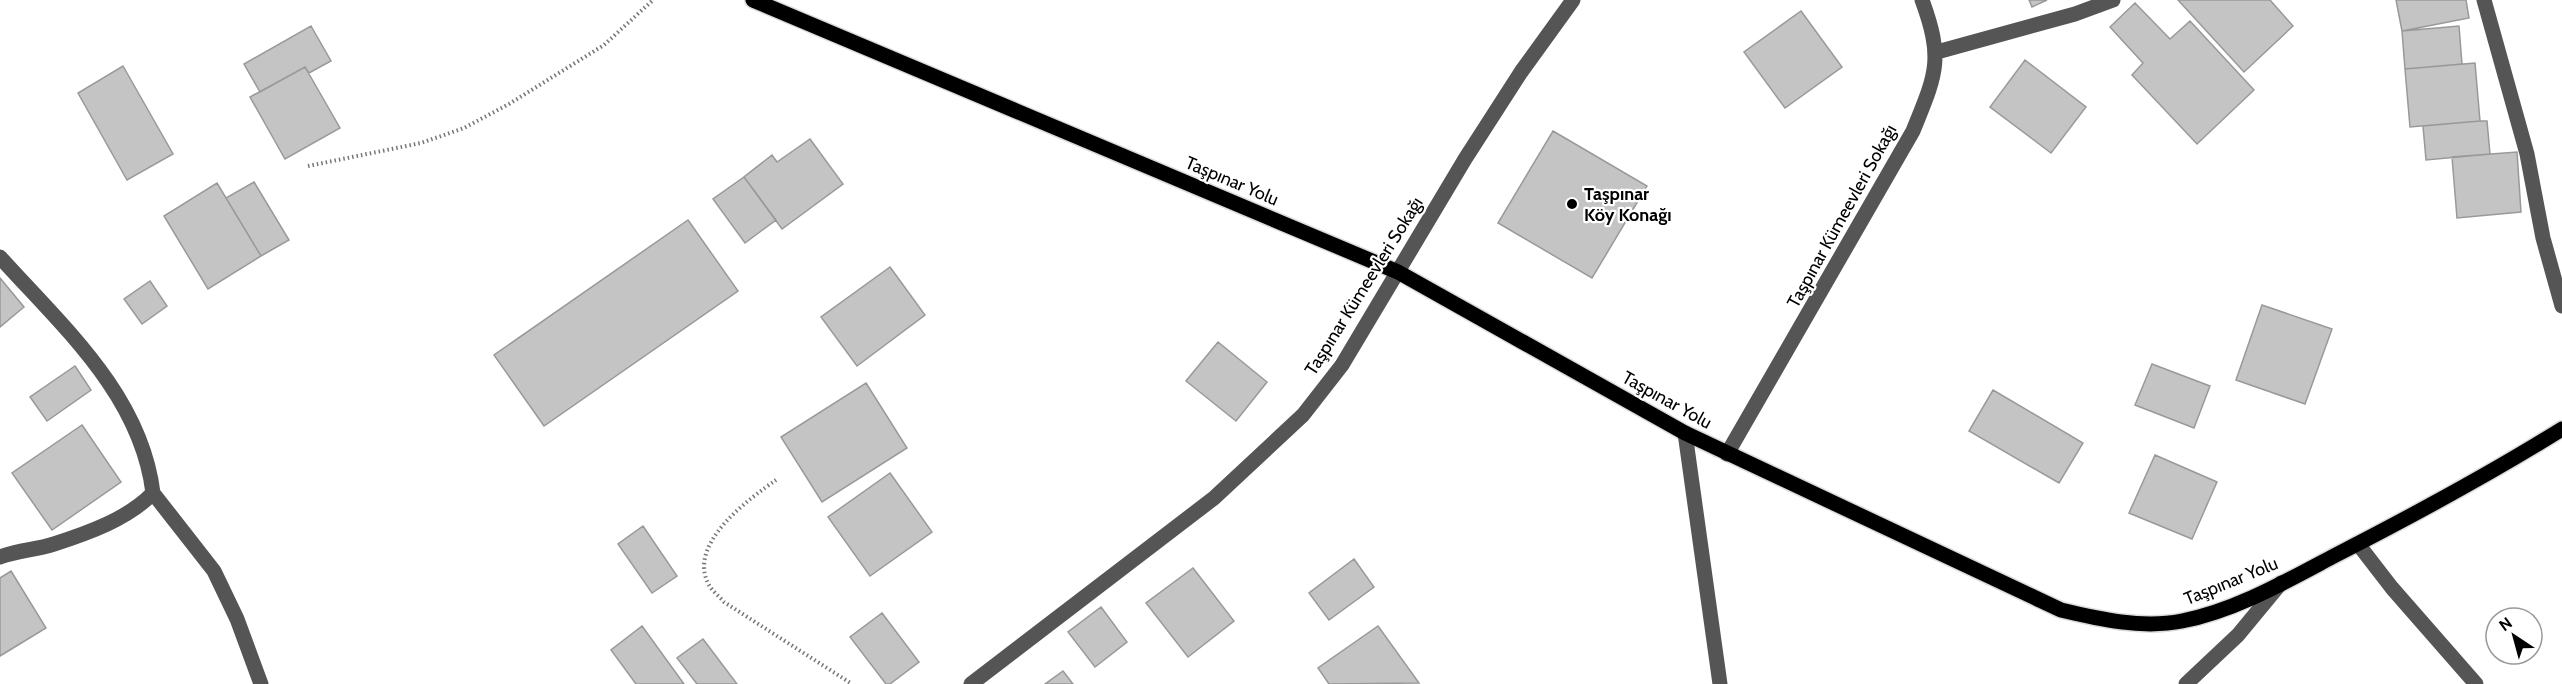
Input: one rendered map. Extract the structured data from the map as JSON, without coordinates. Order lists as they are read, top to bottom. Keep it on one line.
{"streets":{"main road":["Taşpınar Yolu"],"street":["Taşpınar Kümeevleri Sokağı"]},"crossings":[["Taşpınar Yolu","Taşpınar Kümeevleri Sokağı"]],"places":["Taşpınar Köy Konağı"],"north":"top left"}
